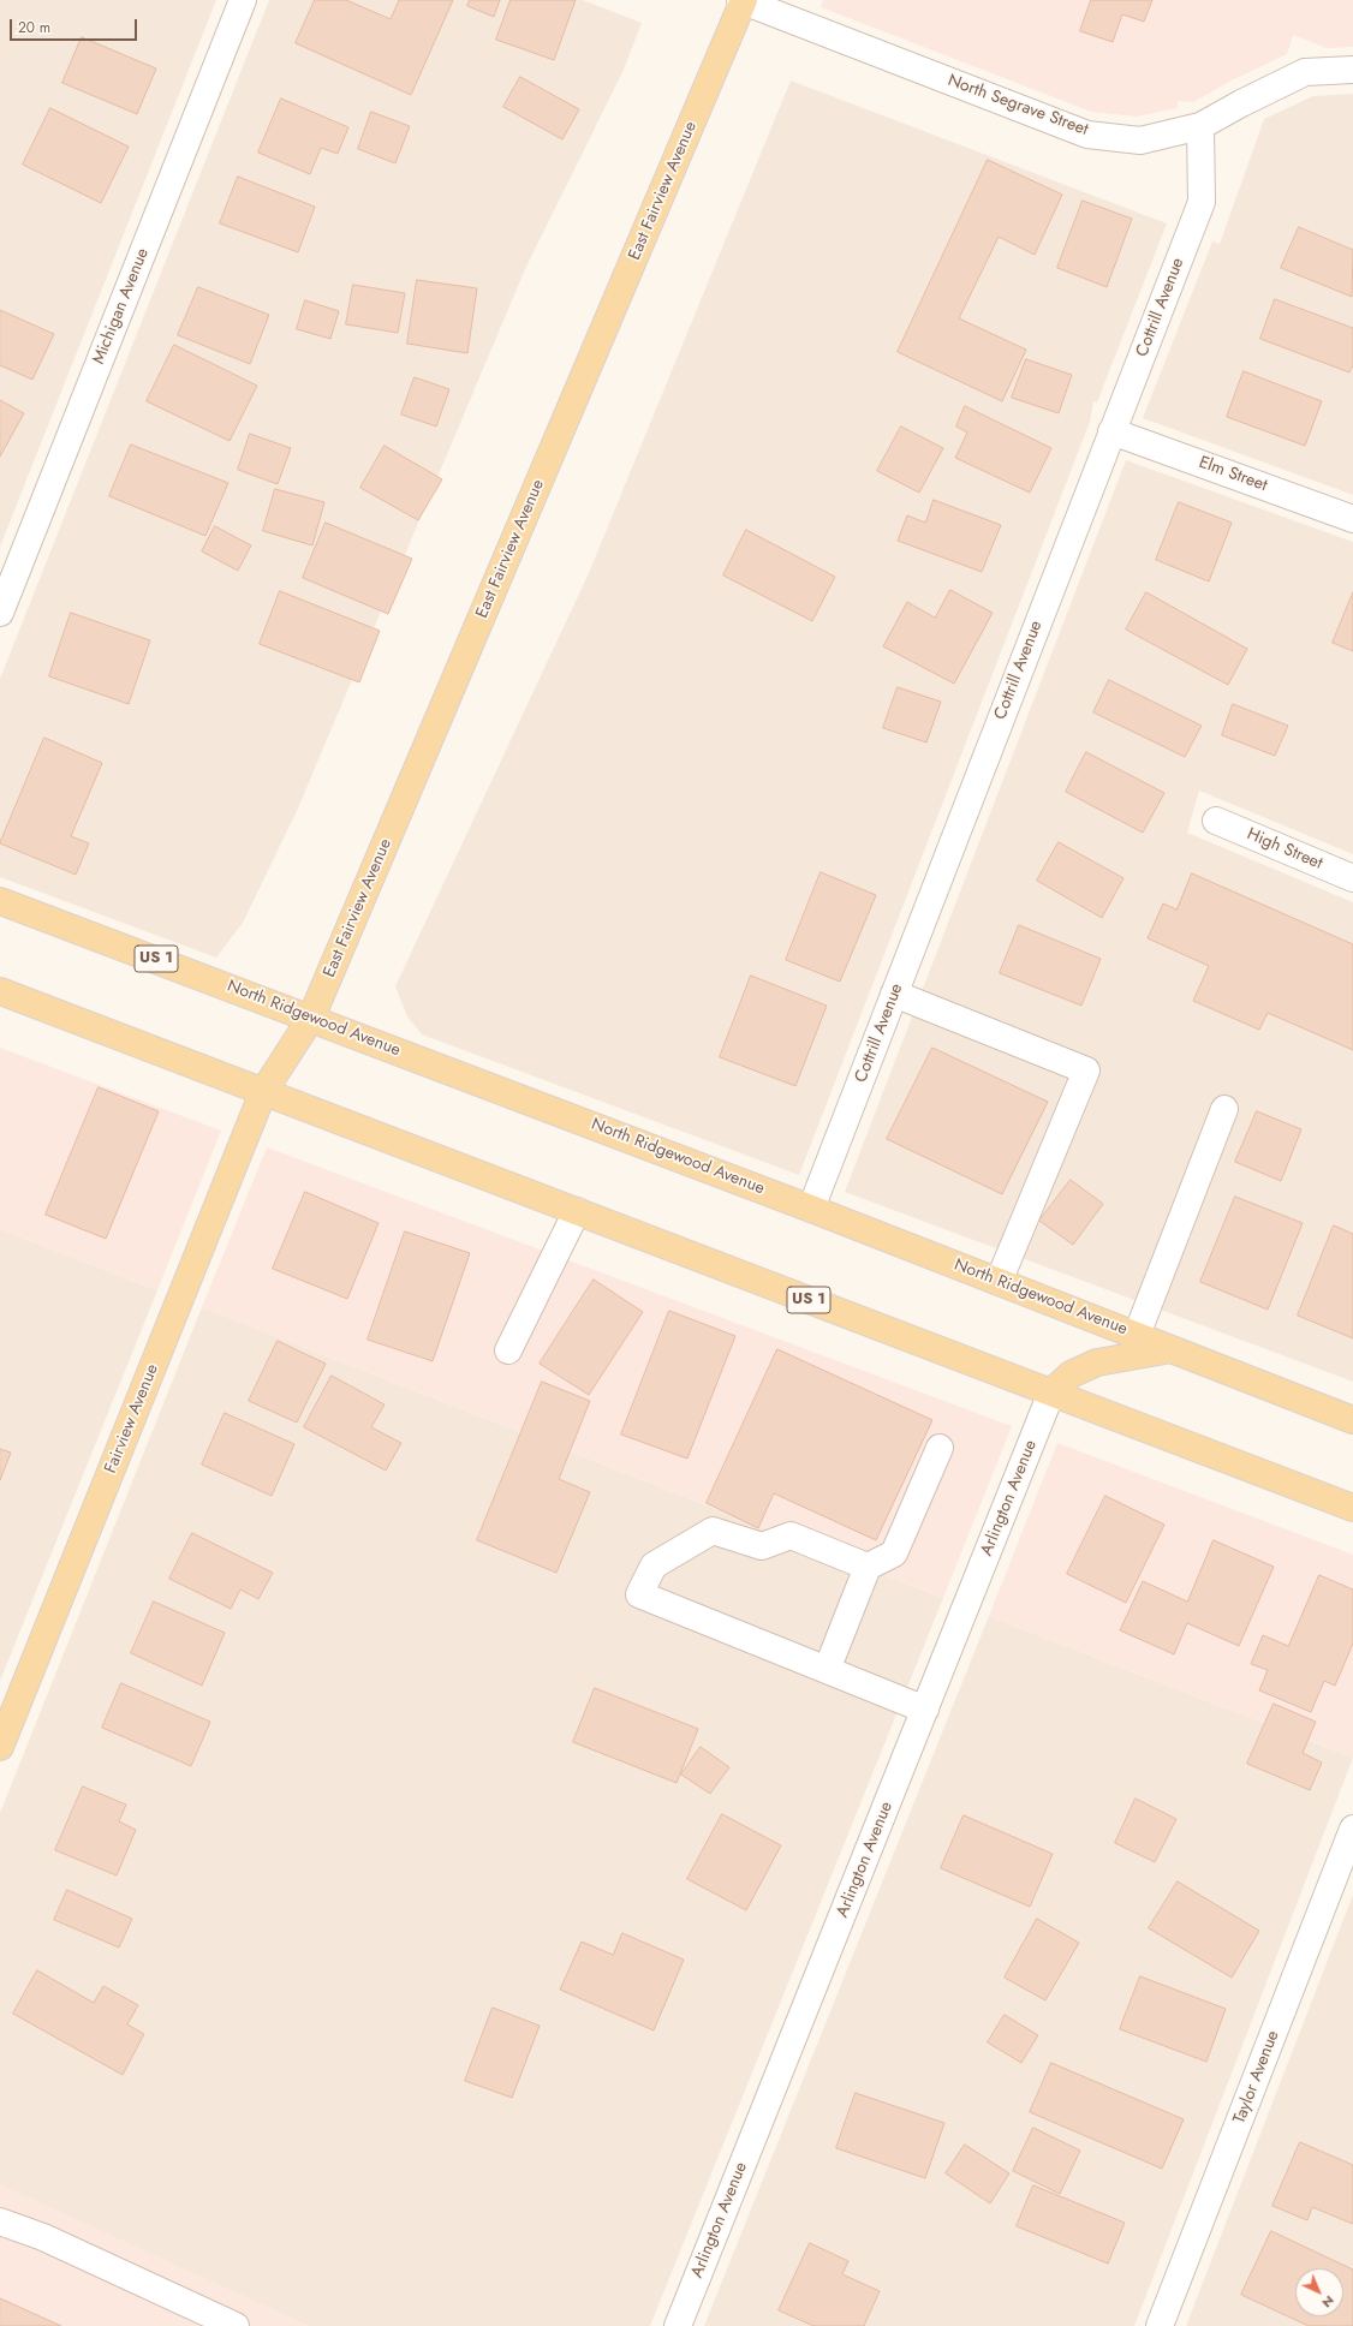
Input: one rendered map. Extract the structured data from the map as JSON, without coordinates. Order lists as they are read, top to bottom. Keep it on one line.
{"streets":{"main road":["East Fairview Avenue","US 1","North Ridgewood Avenue","Fairview Avenue"],"street":["North Segrave Street","Michigan Avenue","Cottrill Avenue","Elm Street","High Street","Arlington Avenue","Taylor Avenue"]},"crossings":[["North Segrave Street","East Fairview Avenue"],["North Segrave Street","Cottrill Avenue"],["East Fairview Avenue","US 1"],["East Fairview Avenue","North Ridgewood Avenue"],["East Fairview Avenue","Fairview Avenue"],["Cottrill Avenue","Elm Street"],["Cottrill Avenue","North Ridgewood Avenue"],["US 1","Fairview Avenue"],["US 1","Arlington Avenue"]],"scale_bar":"20 m","north":"bottom right"}
